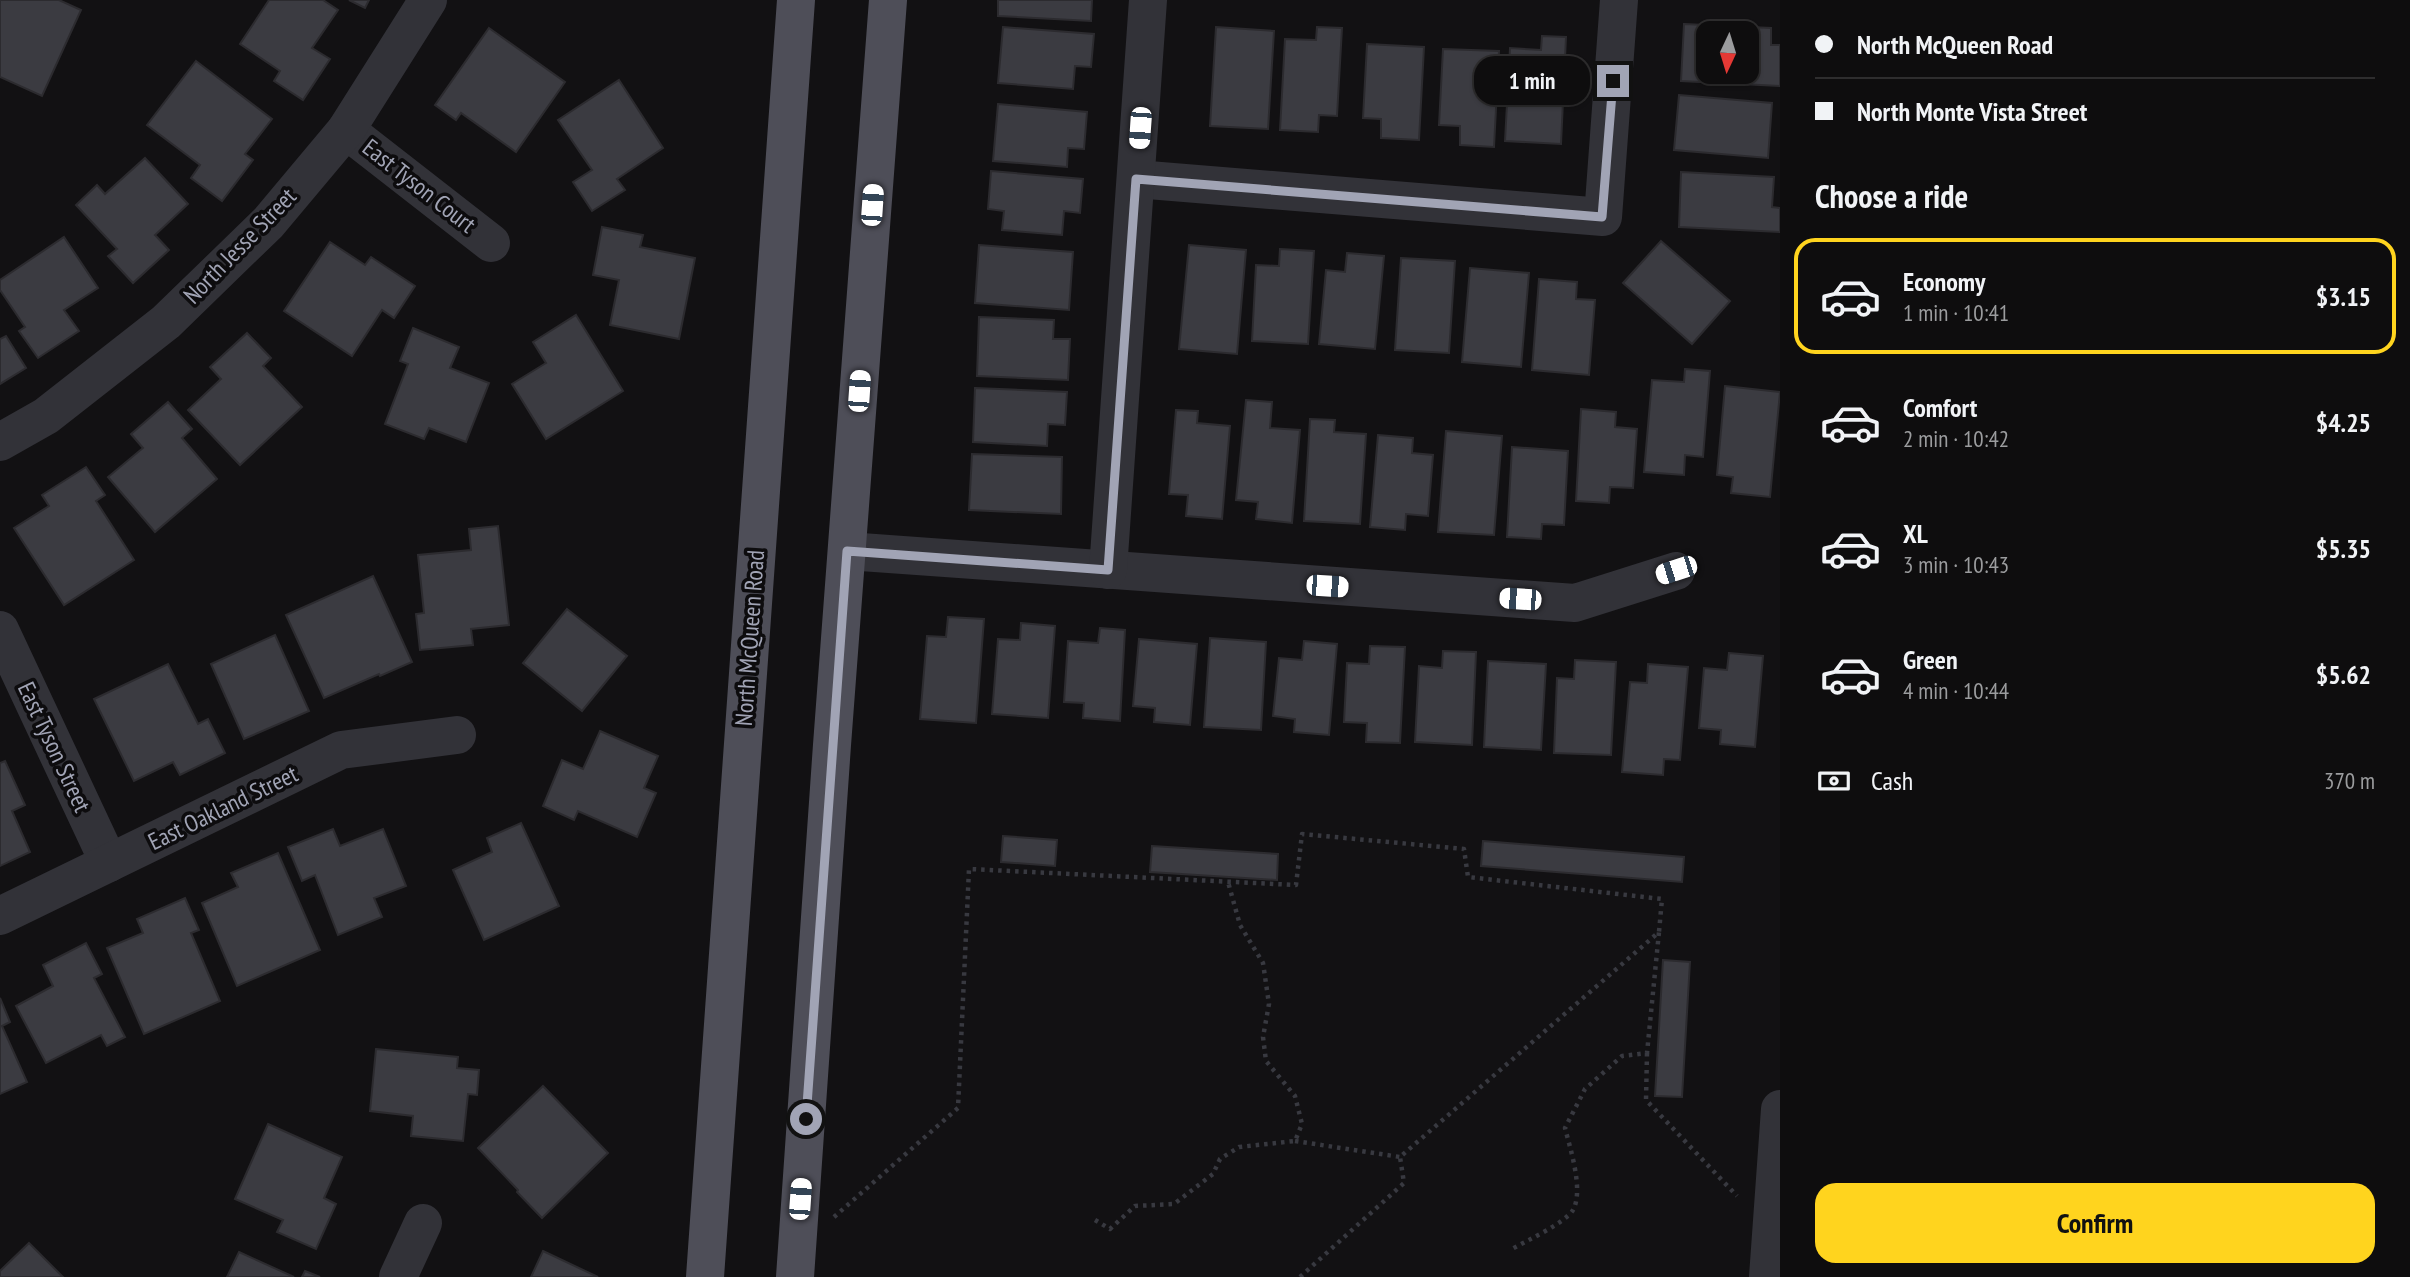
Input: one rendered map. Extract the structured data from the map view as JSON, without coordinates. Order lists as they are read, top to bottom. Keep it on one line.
{"streets":{"main road":["North McQueen Road"],"street":["East Tyson Court","North Jesse Street","East Tyson Street","East Oakland Street"]},"crossings":[["East Tyson Court","North Jesse Street"],["East Tyson Street","East Oakland Street"]],"north":"bottom","page":{"banner":["North McQueen Road","North Monte Vista Street"],"bubble":"1 min","heading":"Choose a ride","list":[{"name":"Economy","note":"1 min · 10:41","value":"$3.15"},{"name":"Comfort","note":"2 min · 10:42","value":"$4.25"},{"name":"XL","note":"3 min · 10:43","value":"$5.35"},{"name":"Green","note":"4 min · 10:44","value":"$5.62"}],"pay":["Cash","370 m"],"buttons":"Confirm"}}
